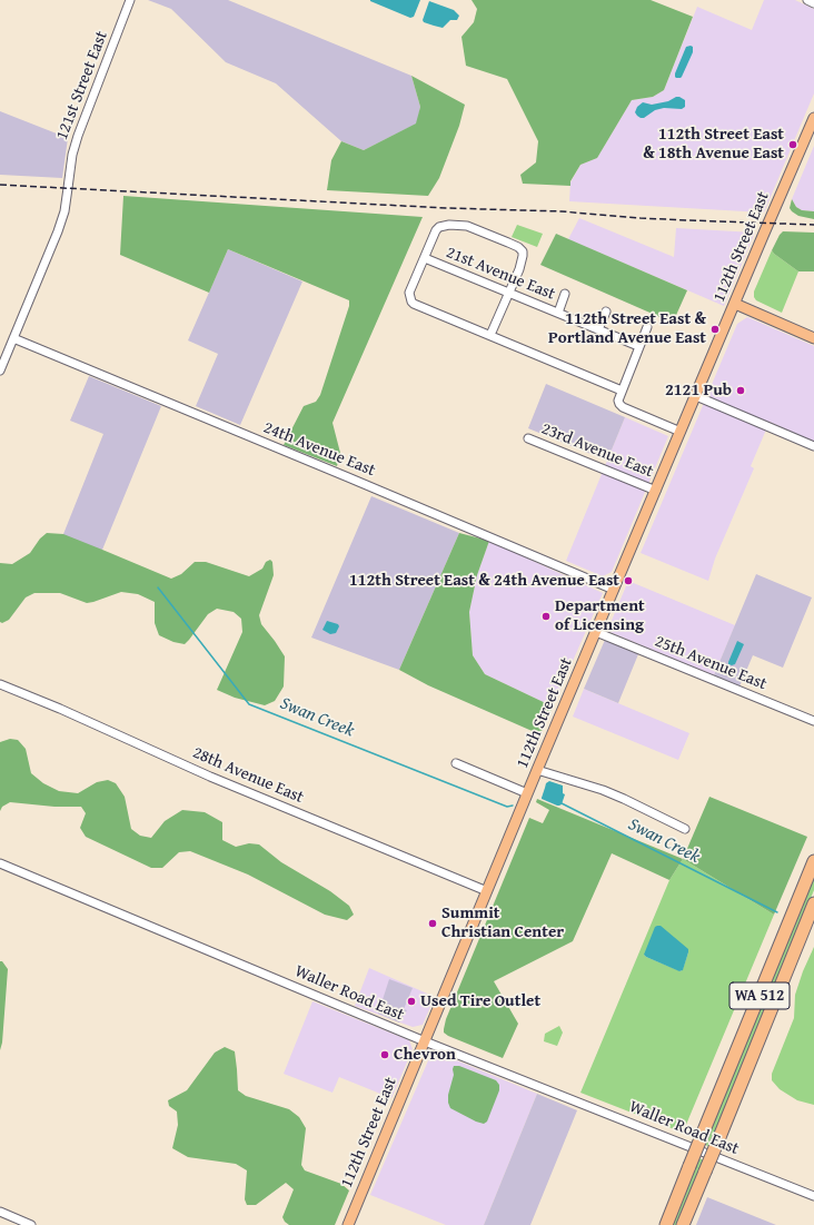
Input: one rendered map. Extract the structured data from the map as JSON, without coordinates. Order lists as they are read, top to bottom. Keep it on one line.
{"streets":{"highway":["WA 512"],"main road":["112th Street East"],"street":["121st Street East","21st Avenue East","24th Avenue East","23rd Avenue East","25th Avenue East","28th Avenue East","Waller Road East"]},"crossings":[["121st Street East","24th Avenue East"],["112th Street East","24th Avenue East"],["112th Street East","23rd Avenue East"],["112th Street East","25th Avenue East"],["112th Street East","28th Avenue East"],["112th Street East","Waller Road East"]],"water":["Swan Creek"],"places":["112th Street East & 18th Avenue East","112th Street East & Portland Avenue East","2121 Pub","112th Street East & 24th Avenue East","Department of Licensing","Summit Christian Center","Used Tire Outlet","Chevron"]}
